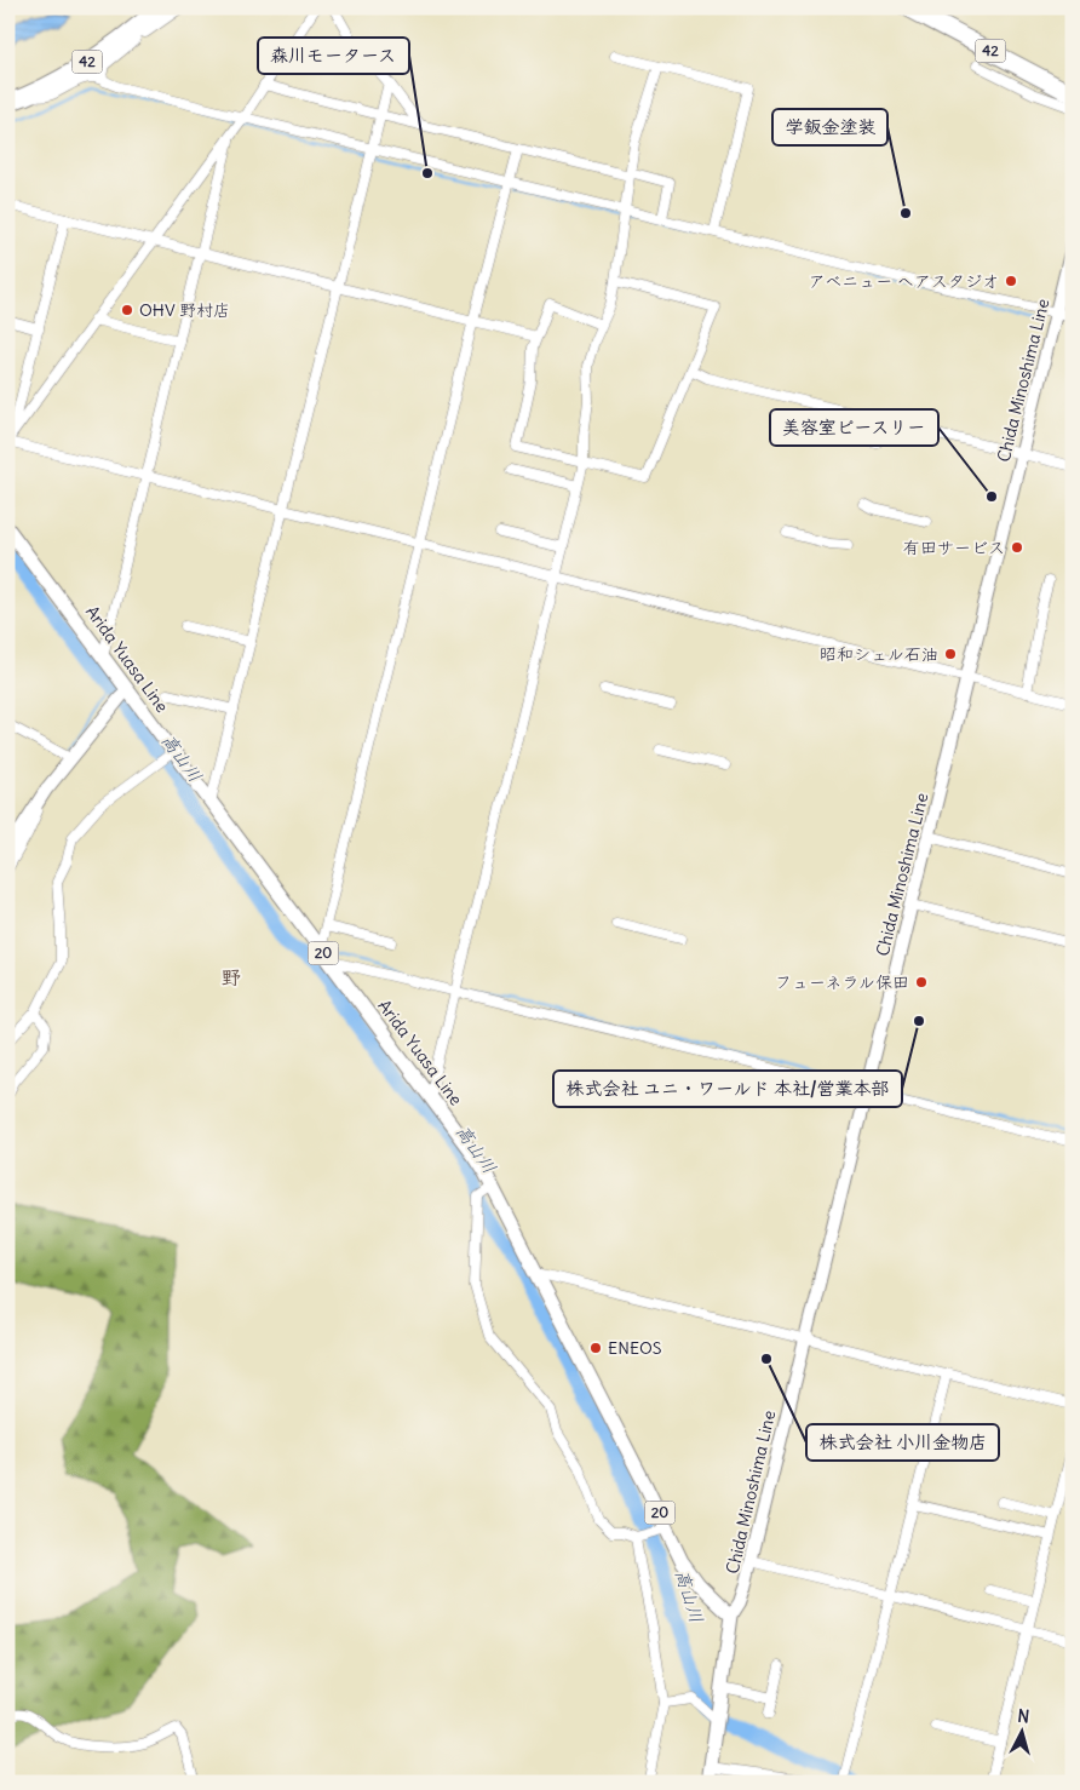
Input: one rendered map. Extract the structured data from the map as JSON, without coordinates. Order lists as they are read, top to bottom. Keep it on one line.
{"streets":{"highway":["42"],"main road":["Chida Minoshima Line","Arida Yuasa Line","20"]},"crossings":[["Chida Minoshima Line","Arida Yuasa Line"]],"districts":["野"],"water":["高山川"],"places":["森川モータース","学鈑金塗装","アベニュー ヘアスタジオ","OHV 野村店","美容室ピースリー","有田サービス","昭和シェル石油","フューネラル保田","株式会社 ユニ・ワールド 本社/営業本部","ENEOS","株式会社 小川金物店"],"north":"top"}
